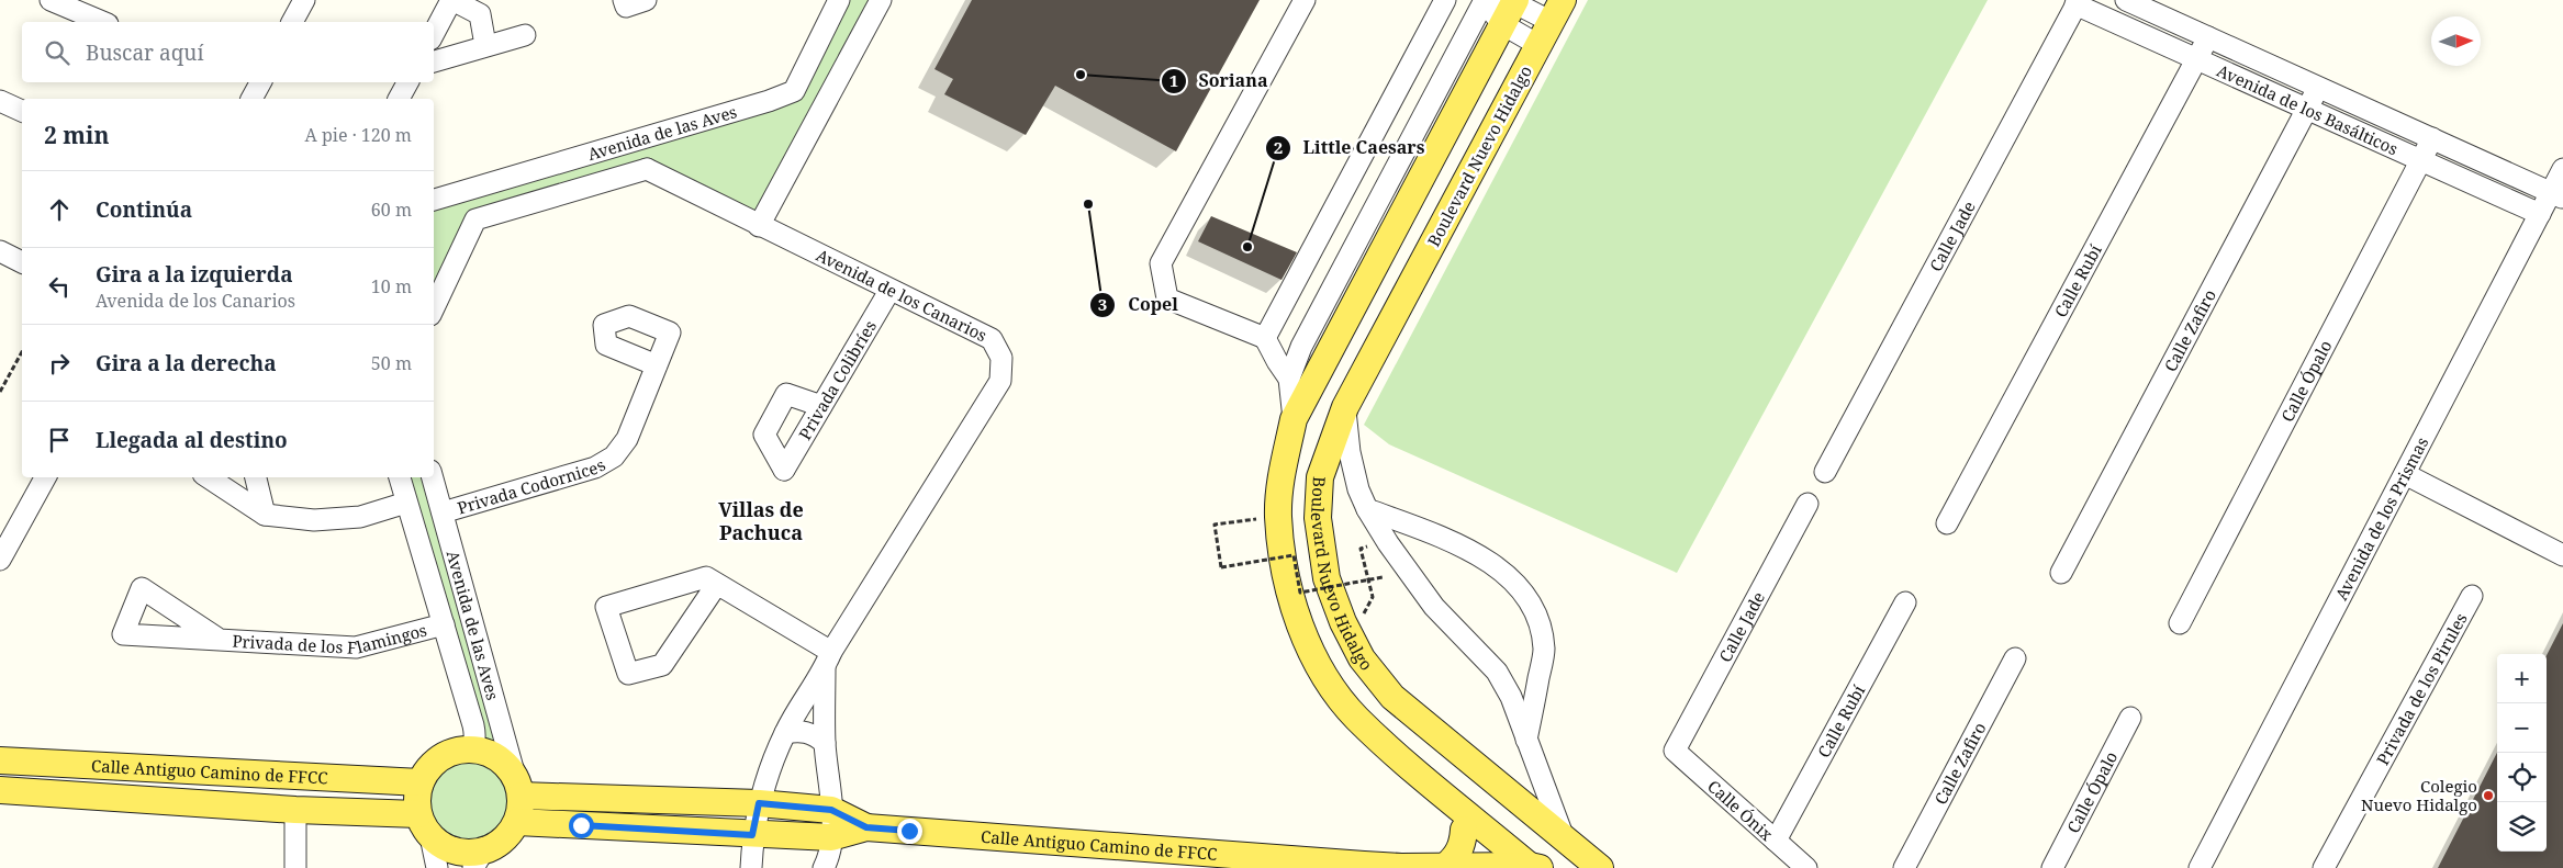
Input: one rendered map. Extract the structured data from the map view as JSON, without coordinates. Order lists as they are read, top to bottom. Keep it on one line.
{"streets":{"main road":["Boulevard Nuevo Hidalgo","Calle Antiguo Camino de FFCC"],"street":["Avenida de los Basálticos","Avenida de las Aves","Calle Jade","Calle Rubí","Avenida de los Canarios","Calle Zafiro","Privada Colibríes","Calle Ópalo","Privada Codornices","Avenida de los Prismas","Privada de los Flamingos","Privada de los Pirules","Calle Ónix"]},"crossings":[["Avenida de los Basálticos","Calle Jade"],["Avenida de los Basálticos","Calle Rubí"],["Avenida de los Basálticos","Calle Zafiro"],["Avenida de los Basálticos","Calle Ópalo"],["Avenida de los Basálticos","Avenida de los Prismas"],["Avenida de las Aves","Avenida de los Canarios"],["Avenida de las Aves","Privada Codornices"],["Avenida de las Aves","Privada de los Flamingos"],["Avenida de las Aves","Calle Antiguo Camino de FFCC"],["Calle Jade","Calle Ónix"],["Calle Rubí","Calle Ónix"],["Avenida de los Canarios","Privada Colibríes"],["Avenida de los Canarios","Calle Antiguo Camino de FFCC"]],"districts":["Villas de Pachuca"],"places":["Soriana","Copel","Little Caesars","Colegio Nuevo Hidalgo"],"north":"right","page":{"search":"Buscar aquí","heading":["2 min","A pie · 120 m"],"list":[["Continúa","60 m"],["Gira a la izquierda","Avenida de los Canarios","10 m"],["Gira a la derecha","50 m"],"Llegada al destino"],"map_buttons":["+","−"]}}
